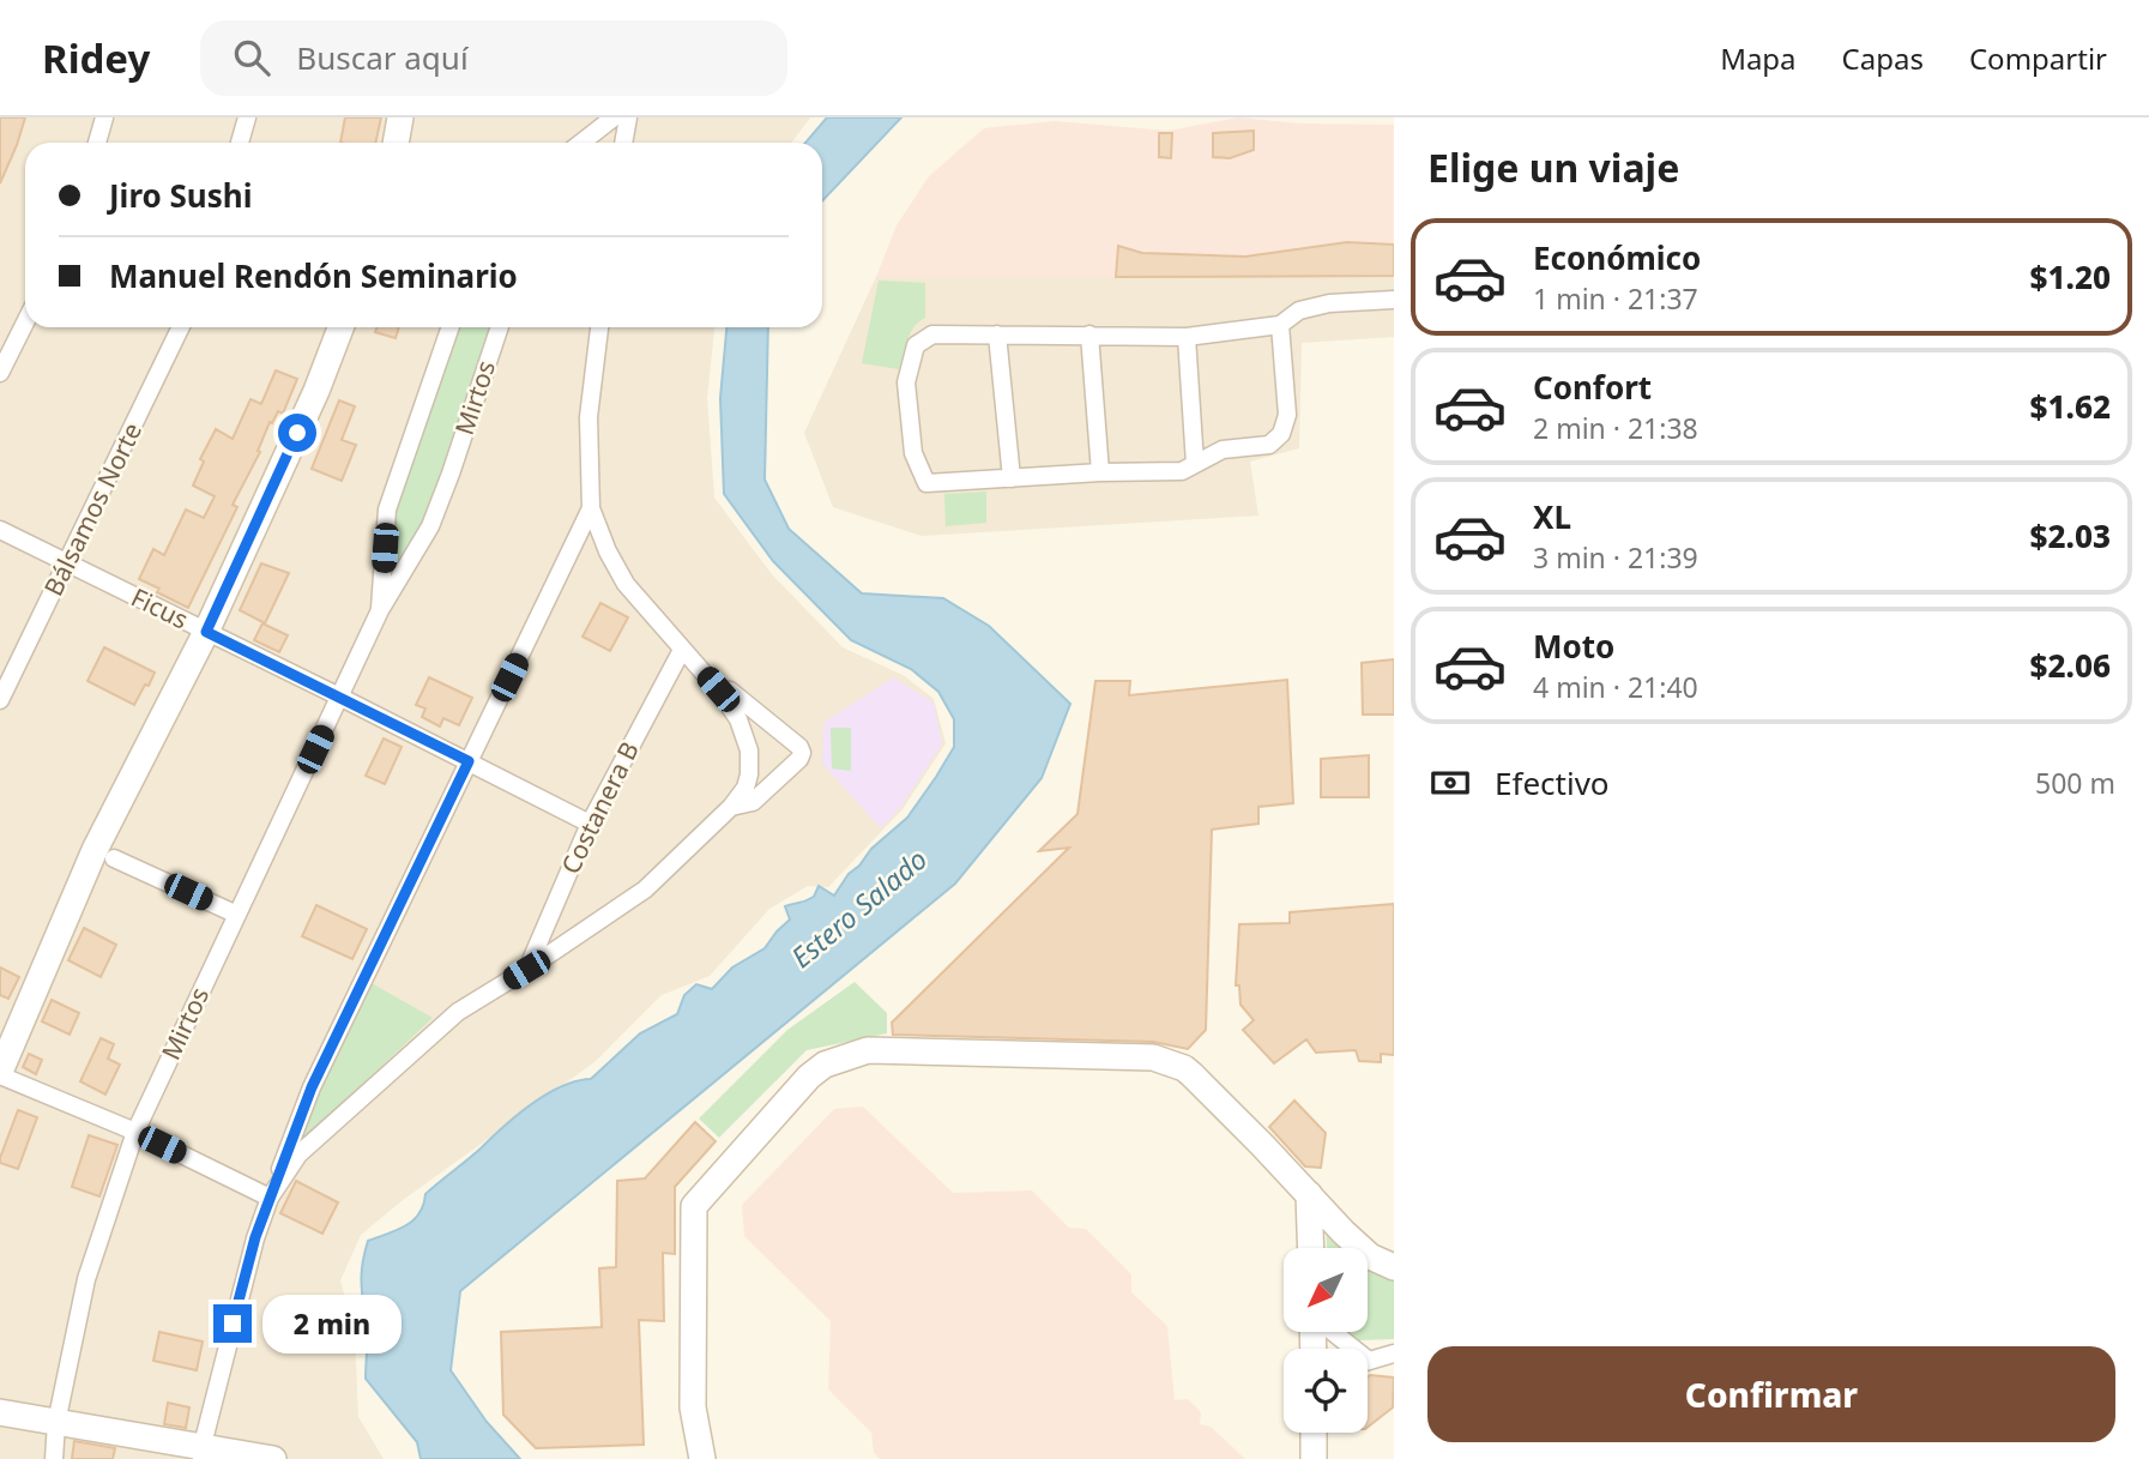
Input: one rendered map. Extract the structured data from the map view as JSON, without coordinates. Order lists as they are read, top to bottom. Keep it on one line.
{"streets":{"street":["Mirtos","Bálsamos Norte","Ficus","Costanera B"]},"crossings":[["Mirtos","Ficus"],["Bálsamos Norte","Ficus"],["Ficus","Costanera B"]],"water":["Estero Salado"],"north":"bottom left","page":{"header":"Ridey","search":"Buscar aquí","nav":["Mapa","Capas","Compartir"],"heading":"Elige un viaje","banner":["Jiro Sushi","Manuel Rendón Seminario"],"list":[{"name":"Económico","note":"1 min · 21:37","value":"$1.20"},{"name":"Confort","note":"2 min · 21:38","value":"$1.62"},{"name":"XL","note":"3 min · 21:39","value":"$2.03"},{"name":"Moto","note":"4 min · 21:40","value":"$2.06"}],"pay":["Efectivo","500 m"],"bubble":"2 min","buttons":"Confirmar"}}
